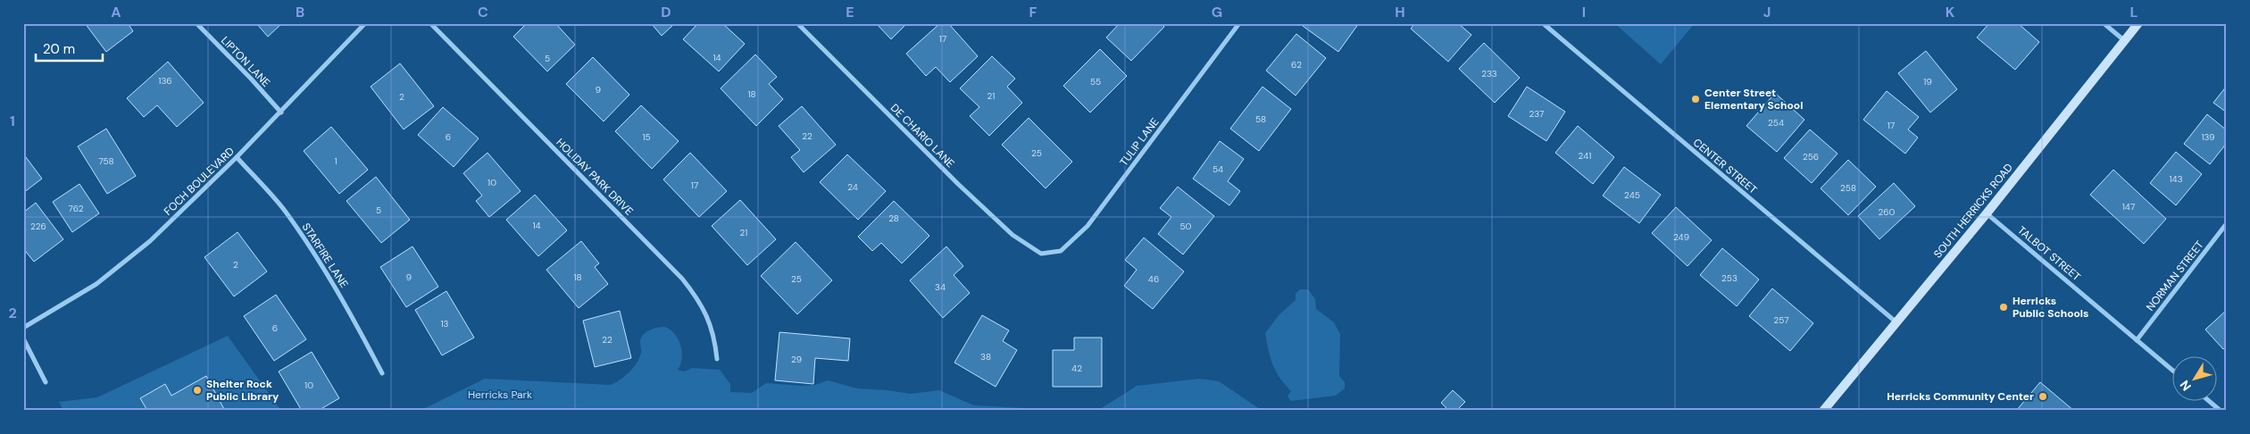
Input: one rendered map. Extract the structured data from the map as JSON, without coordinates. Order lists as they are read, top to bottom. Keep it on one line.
{"streets":{"main road":["SOUTH HERRICKS ROAD"],"street":["LIPTON LANE","DE CHARIO LANE","TULIP LANE","CENTER STREET","HOLIDAY PARK DRIVE","FOCH BOULEVARD","TALBOT STREET","STARFIRE LANE","NORMAN STREET"]},"crossings":[["LIPTON LANE","FOCH BOULEVARD"],["DE CHARIO LANE","TULIP LANE"],["CENTER STREET","SOUTH HERRICKS ROAD"],["FOCH BOULEVARD","STARFIRE LANE"],["SOUTH HERRICKS ROAD","TALBOT STREET"],["TALBOT STREET","NORMAN STREET"]],"parks":["Herricks Park"],"places":["Center Street Elementary School","Herricks Public Schools","Shelter Rock Public Library","Herricks Community Center"],"house_numbers":["17","14","5","62","233","136","55","19","9","18","21","2","237","58","254","17","22","6","15","139","25","241","256","758","1","54","143","10","17","24","258","245","147","762","5","260","28","14","226","50","21","249","2","9","18","253","25","46","34","257","13","6","22","38","29","42","10"],"scale_bar":"20 m","north":"bottom left","grid":{"columns":["A","B","C","D","E","F","G","H","I","J","K","L"],"rows":["1","2"]}}
